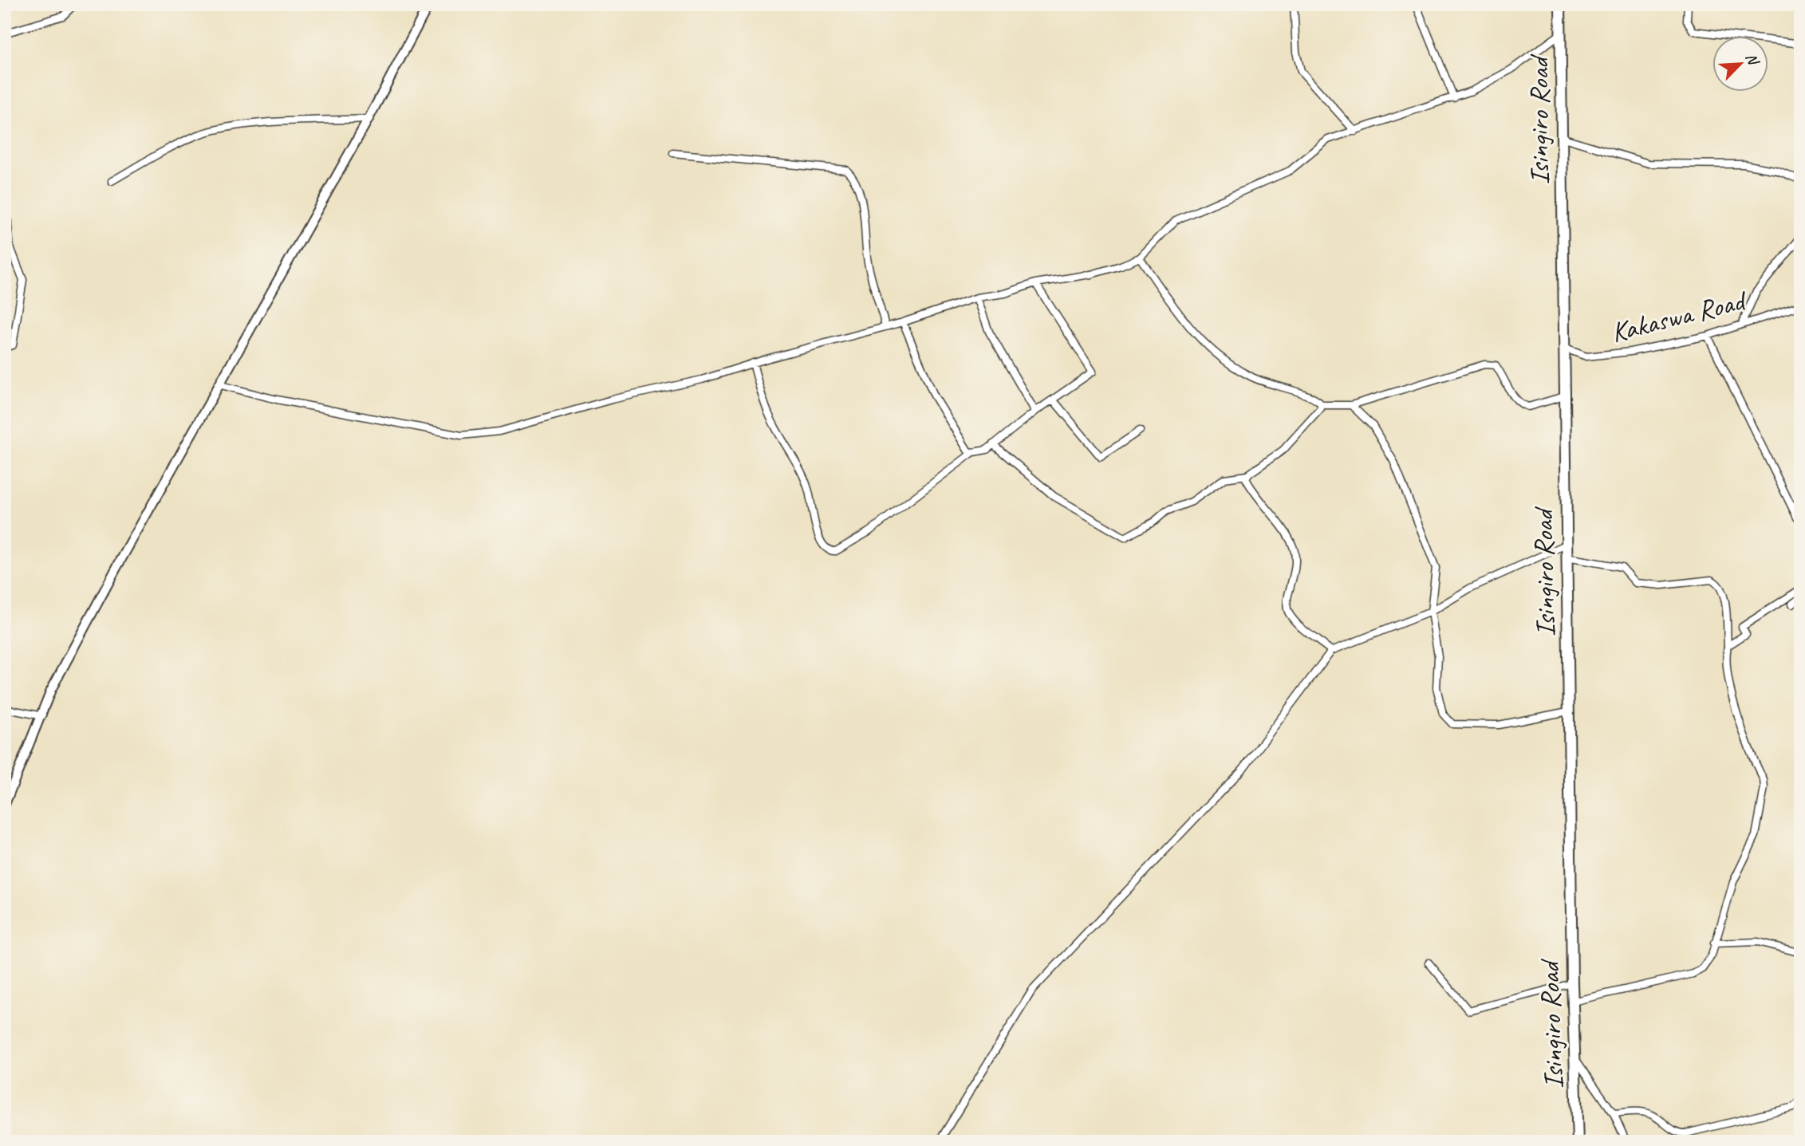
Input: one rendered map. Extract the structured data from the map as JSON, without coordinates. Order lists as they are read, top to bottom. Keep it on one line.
{"streets":{"main road":["Isingiro Road"],"street":["Kakaswa Road"]},"crossings":[["Isingiro Road","Kakaswa Road"]],"north":"top right"}
